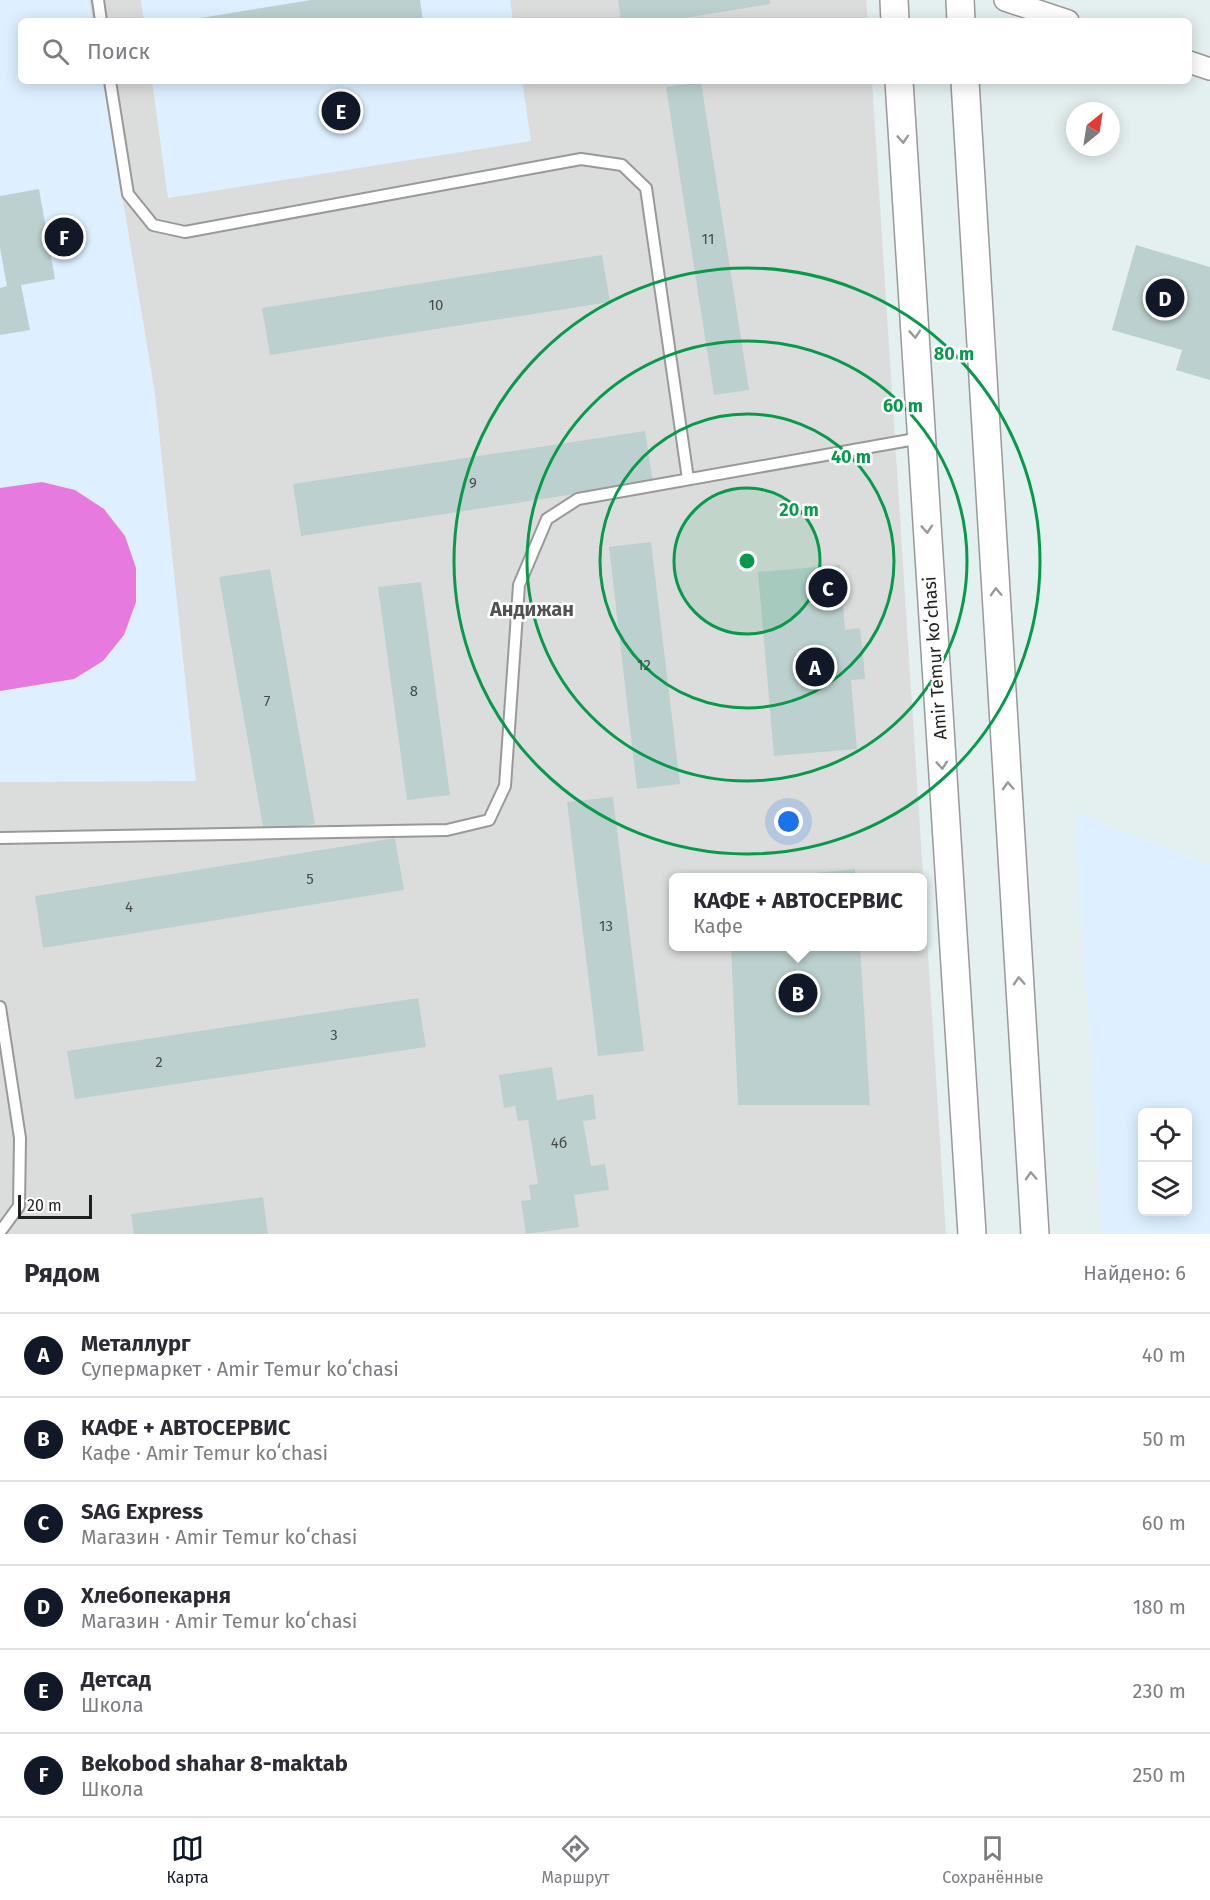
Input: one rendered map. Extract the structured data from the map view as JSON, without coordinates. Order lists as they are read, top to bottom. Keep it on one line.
{"streets":{"street":["Amir Temur koʻchasi"]},"districts":["Андижан"],"house_numbers":["11","10","9","12","8","7","5","4","13","3","2","4б"],"scale_bar":"20 m","north":"top right","page":{"search":"Поиск","pins":["E","F","D","C","A","B"],"popup":["КАФЕ + АВТОСЕРВИС","Кафе"],"scale":"20 m","heading":["Рядом","Найдено: 6"],"list":[{"mark":"A","name":"Металлург","note":"Супермаркет · Amir Temur koʻchasi","value":"40 m"},{"mark":"B","name":"КАФЕ + АВТОСЕРВИС","note":"Кафе · Amir Temur koʻchasi","value":"50 m"},{"mark":"C","name":"SAG Express","note":"Магазин · Amir Temur koʻchasi","value":"60 m"},{"mark":"D","name":"Хлебопекарня","note":"Магазин · Amir Temur koʻchasi","value":"180 m"},{"mark":"E","name":"Детсад","note":"Школа","value":"230 m"},{"mark":"F","name":"Bekobod shahar 8-maktab","note":"Школа","value":"250 m"}],"nav":["Карта","Маршрут","Сохранённые"]},"rings":["80 m","60 m","40 m","20 m"]}
